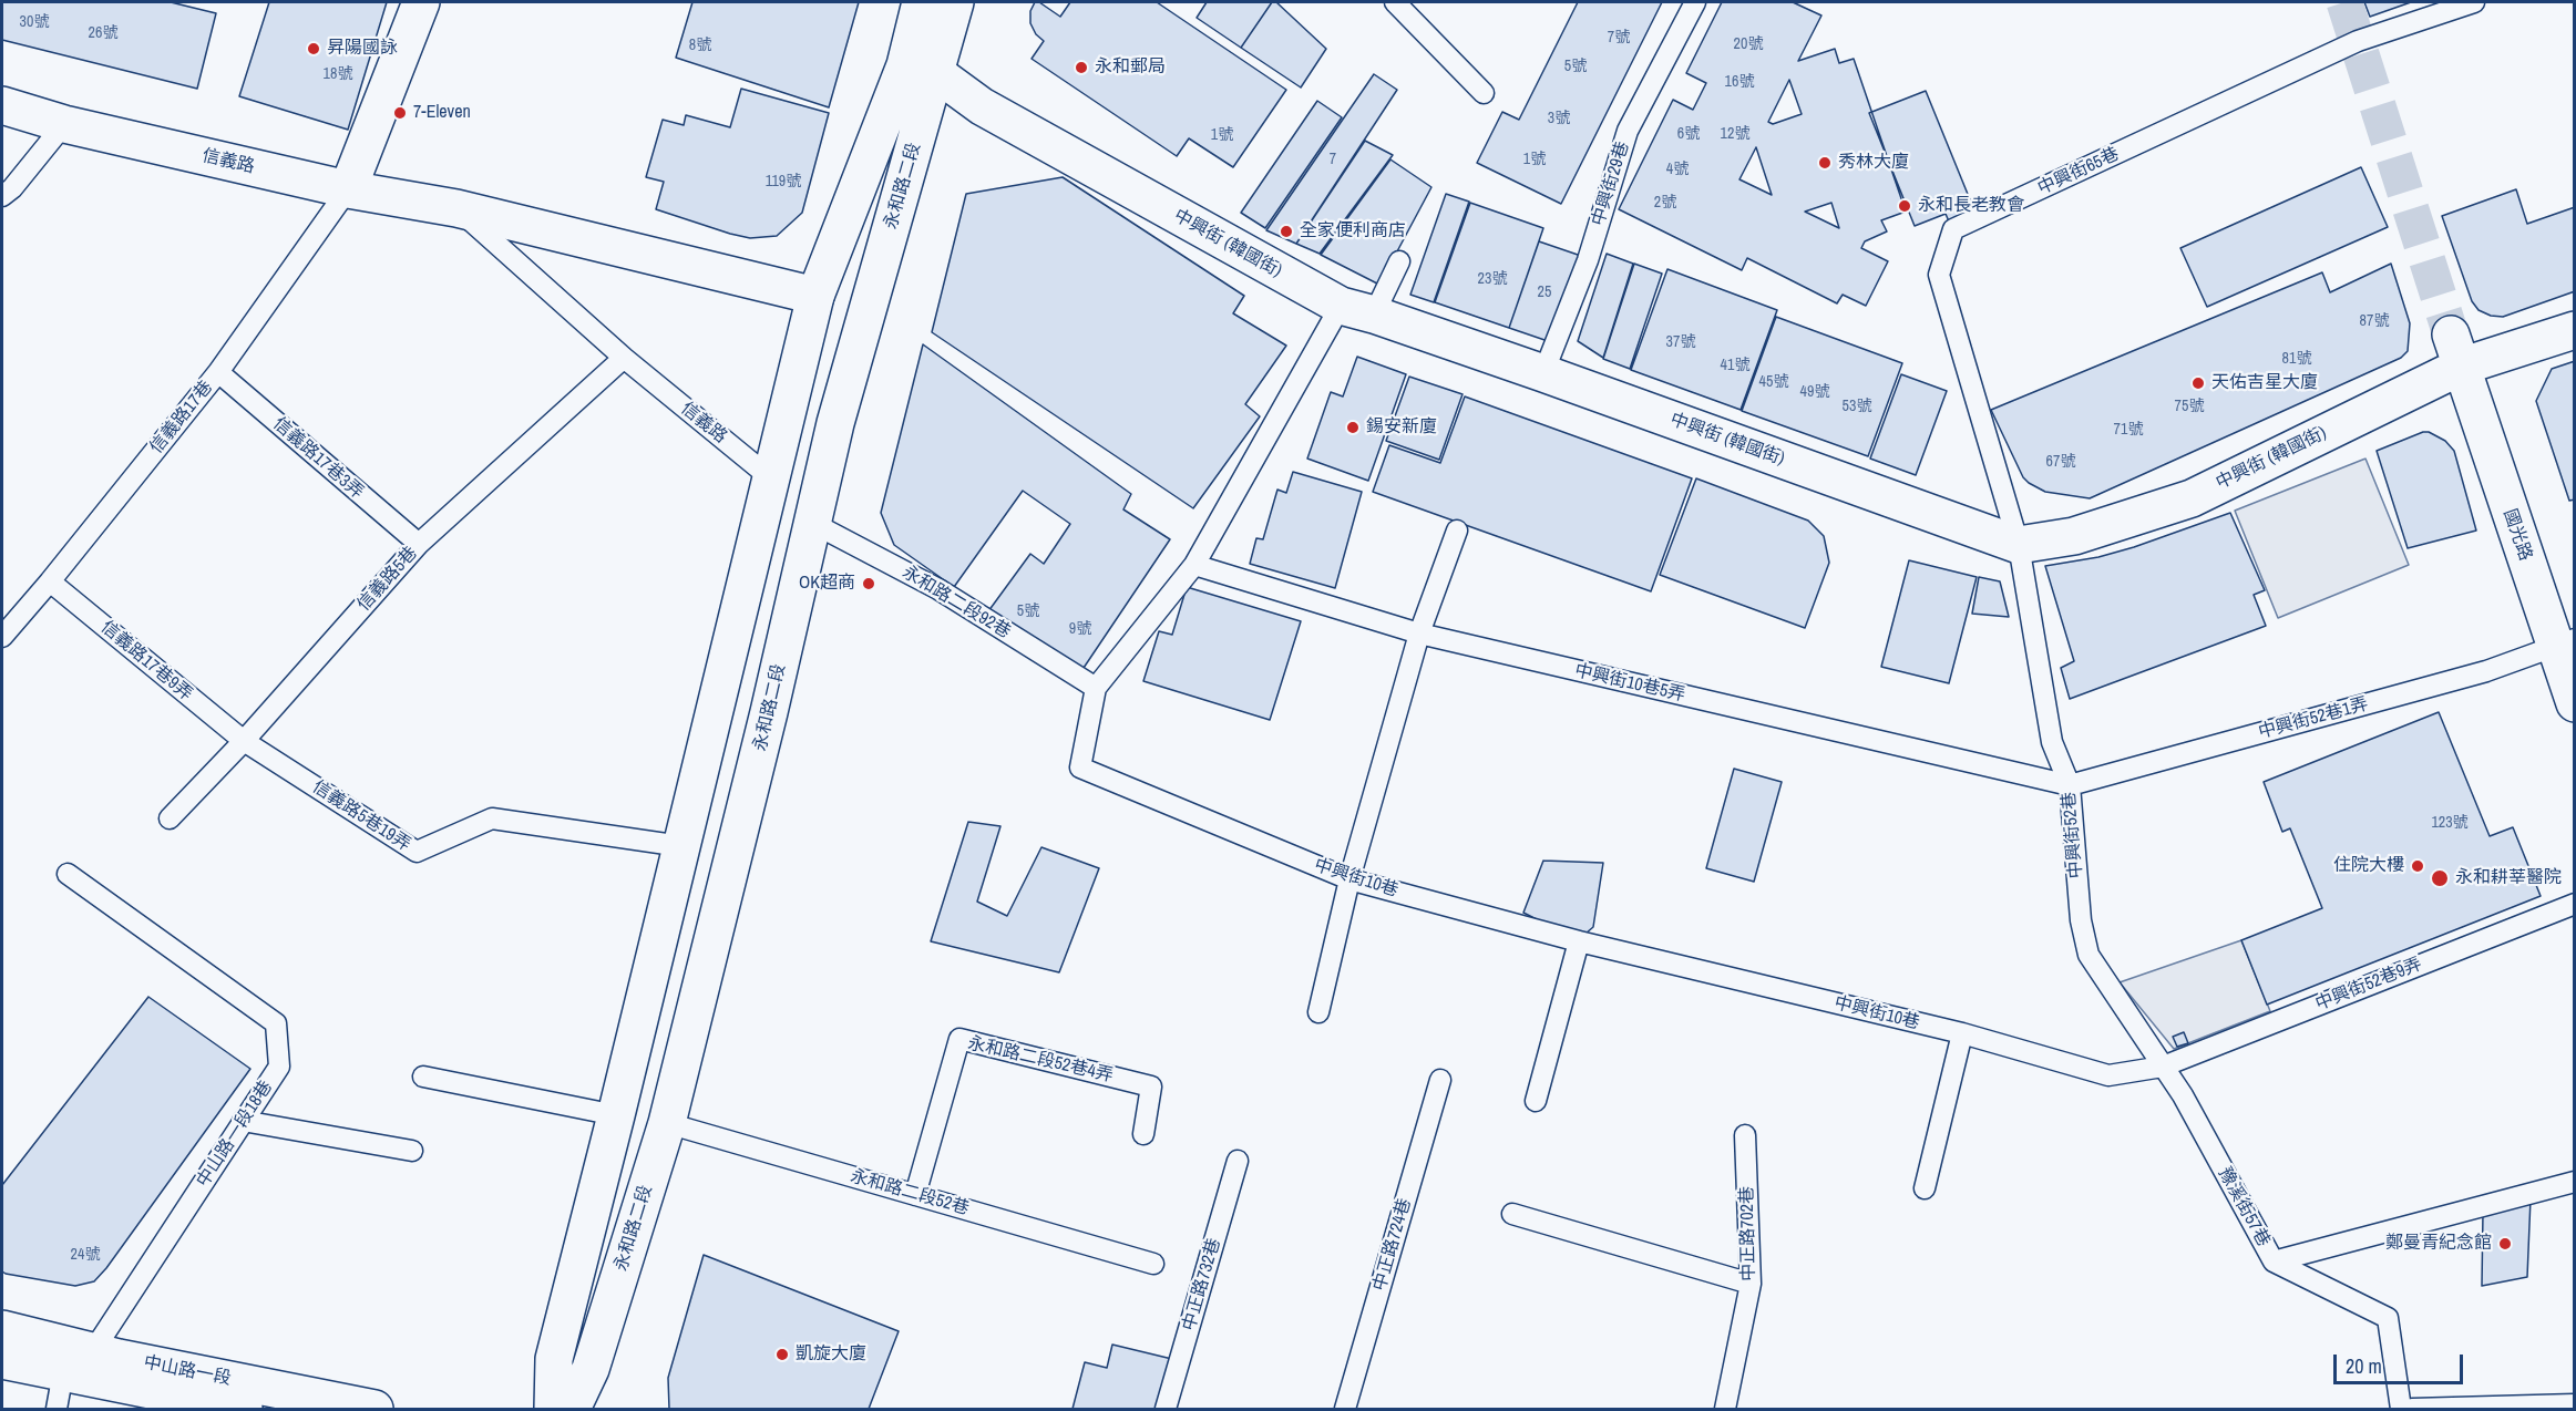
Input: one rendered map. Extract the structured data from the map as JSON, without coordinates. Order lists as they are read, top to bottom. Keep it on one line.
{"streets":{"street":["信義路","永和路二段","中興街 (韓國街)","國光路","中山路一段"],"lane":["中興街65巷","中興街29巷","信義路17巷","信義路17巷3弄","信義路5巷","永和路二段92巷","信義路17巷9弄","中興街10巷5弄","中興街52巷1弄","信義路5巷19弄","中興街52巷","中興街10巷","中興街52巷9弄","永和路二段52巷4弄","中山路一段18巷","永和路二段52巷","豫溪街57巷","中正路702巷","中正路724巷","中正路732巷"]},"crossings":[["信義路","永和路二段"],["信義路","信義路17巷"],["信義路","信義路5巷"],["中興街65巷","中興街 (韓國街)"],["中興街65巷","中興街52巷"],["中興街29巷","中興街 (韓國街)"],["永和路二段","中興街 (韓國街)"],["永和路二段","永和路二段92巷"],["永和路二段","信義路5巷19弄"],["永和路二段","永和路二段52巷"],["中興街 (韓國街)","國光路"],["中興街 (韓國街)","中興街52巷"],["中興街 (韓國街)","中興街10巷"],["信義路17巷","信義路17巷3弄"],["信義路17巷","信義路17巷9弄"],["信義路17巷3弄","信義路5巷"],["國光路","中興街52巷1弄"],["信義路5巷","信義路17巷9弄"],["信義路5巷","信義路5巷19弄"],["永和路二段92巷","中興街10巷"],["信義路17巷9弄","信義路5巷19弄"],["中興街10巷5弄","中興街52巷1弄"],["中興街10巷5弄","中興街52巷"],["中興街10巷5弄","中興街10巷"],["中興街52巷1弄","中興街52巷"],["中興街52巷","中興街10巷"],["中興街52巷","中興街52巷9弄"],["中興街52巷","豫溪街57巷"],["中興街10巷","中興街52巷9弄"],["中興街10巷","豫溪街57巷"],["中興街52巷9弄","豫溪街57巷"],["永和路二段52巷4弄","永和路二段52巷"],["中山路一段18巷","中山路一段"]],"places":["昇陽國詠","永和郵局","7-Eleven","秀林大廈","永和長老教會","全家便利商店","天佑吉星大廈","錫安新廈","OK超商","住院大樓","永和耕莘醫院","鄭曼青紀念館","凱旋大廈"],"house_numbers":["30號","26號","7號","20號","8號","5號","18號","16號","3號","6號","12號","1號","7","1號","4號","119號","2號","23號","25","87號","37號","81號","41號","45號","49號","53號","75號","71號","67號","5號","9號","123號","24號"],"scale_bar":"20 m"}
